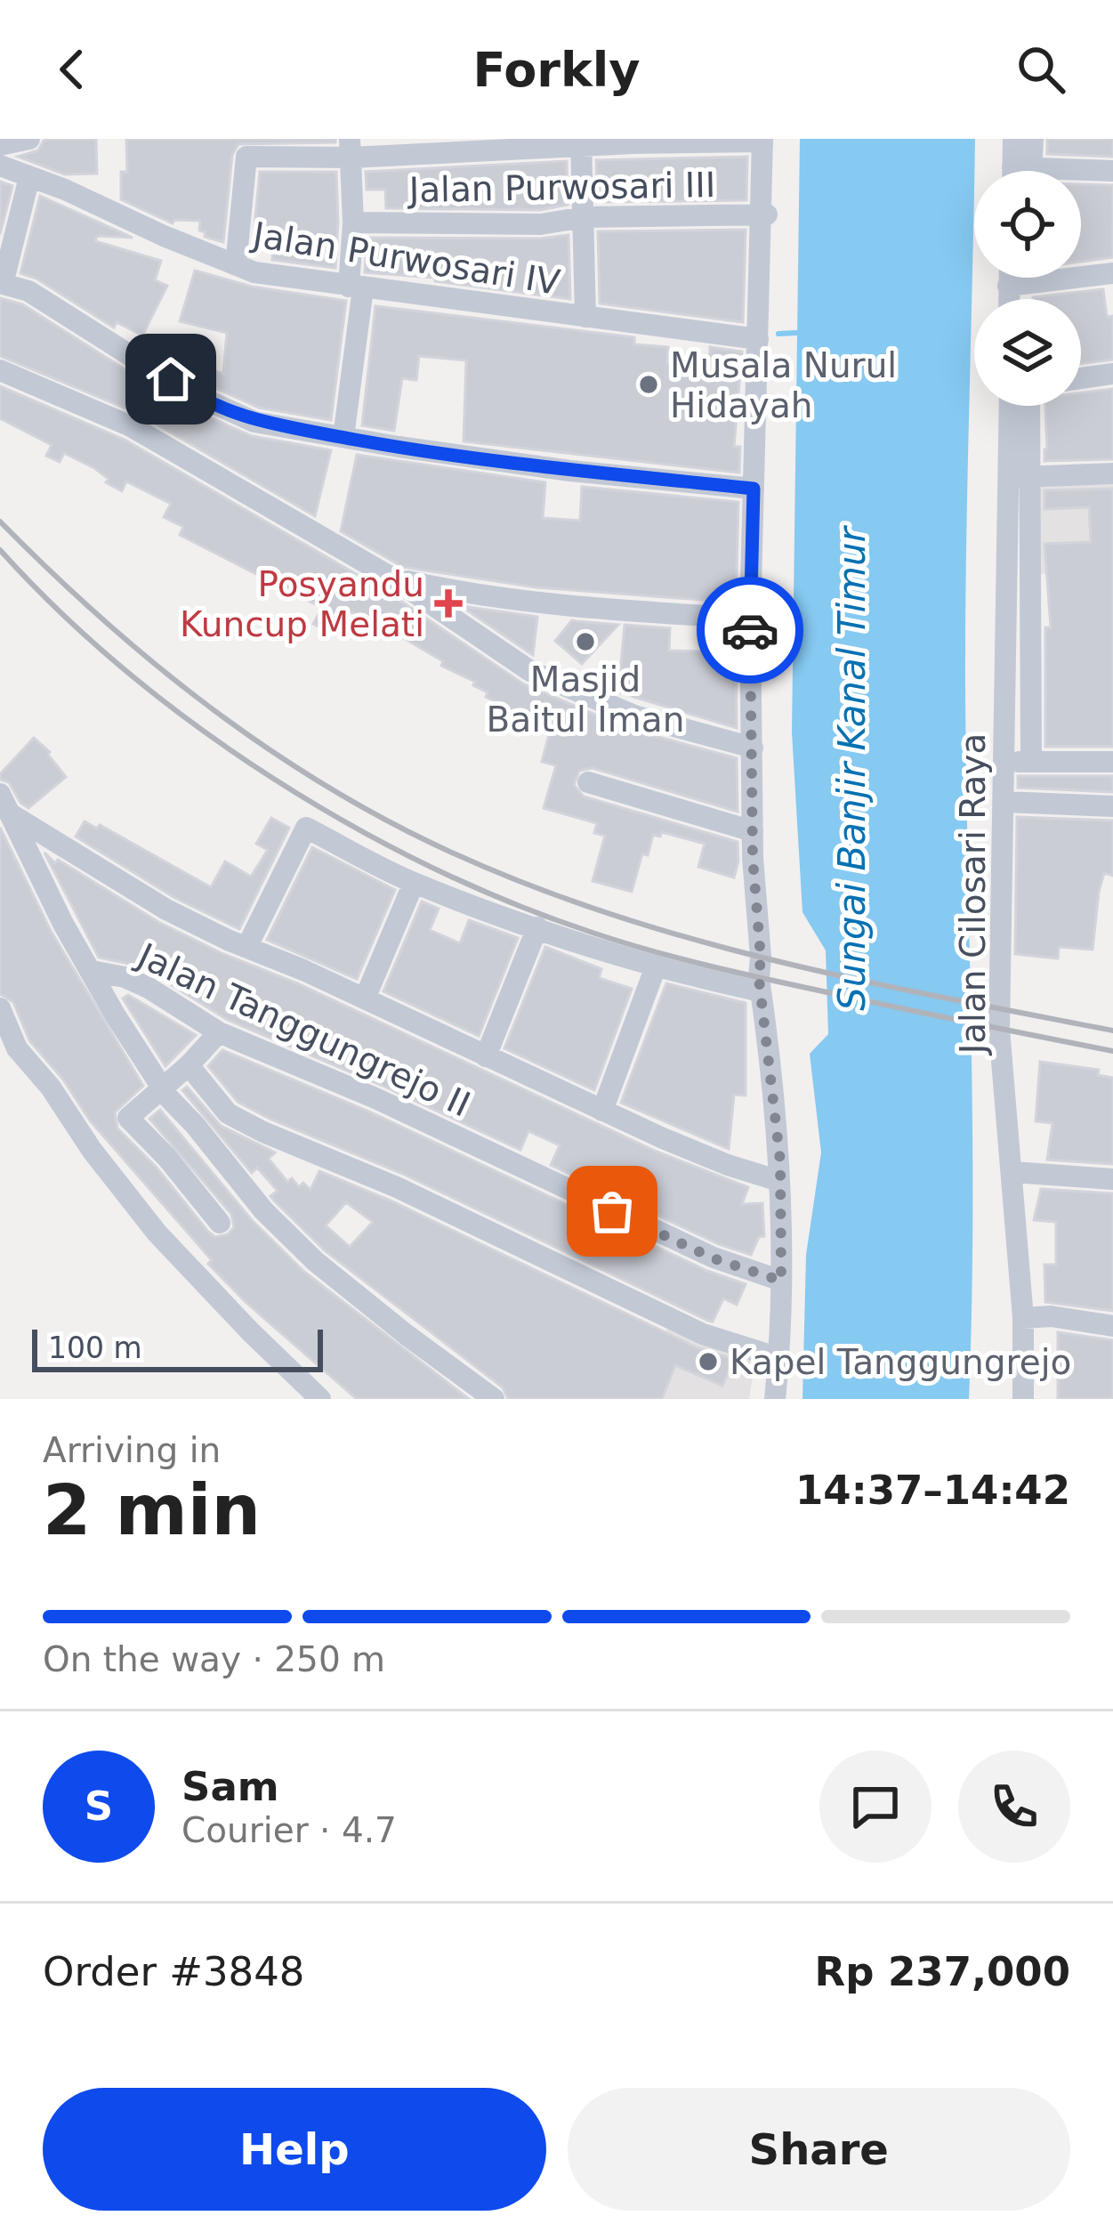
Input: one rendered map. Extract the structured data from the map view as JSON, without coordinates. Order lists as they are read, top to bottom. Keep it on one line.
{"streets":{"street":["Jalan Purwosari III","Jalan Purwosari IV","Jalan Cilosari Raya","Jalan Tanggungrejo II"]},"water":["Sungai Banjir Kanal Timur"],"places":{"other":["Musala Nurul Hidayah","Masjid Baitul Iman","Kapel Tanggungrejo"],"health":["Posyandu Kuncup Melati"]},"scale_bar":"100 m","page":{"header":"Forkly","scale":"100 m","heading":["2 min","Arriving in","14:37–14:42"],"panel":["Sam","Courier · 4.7","Order #3848","Rp 237,000"],"bar":"On the way · 250 m","round":"S","buttons":["Help","Share"]}}
